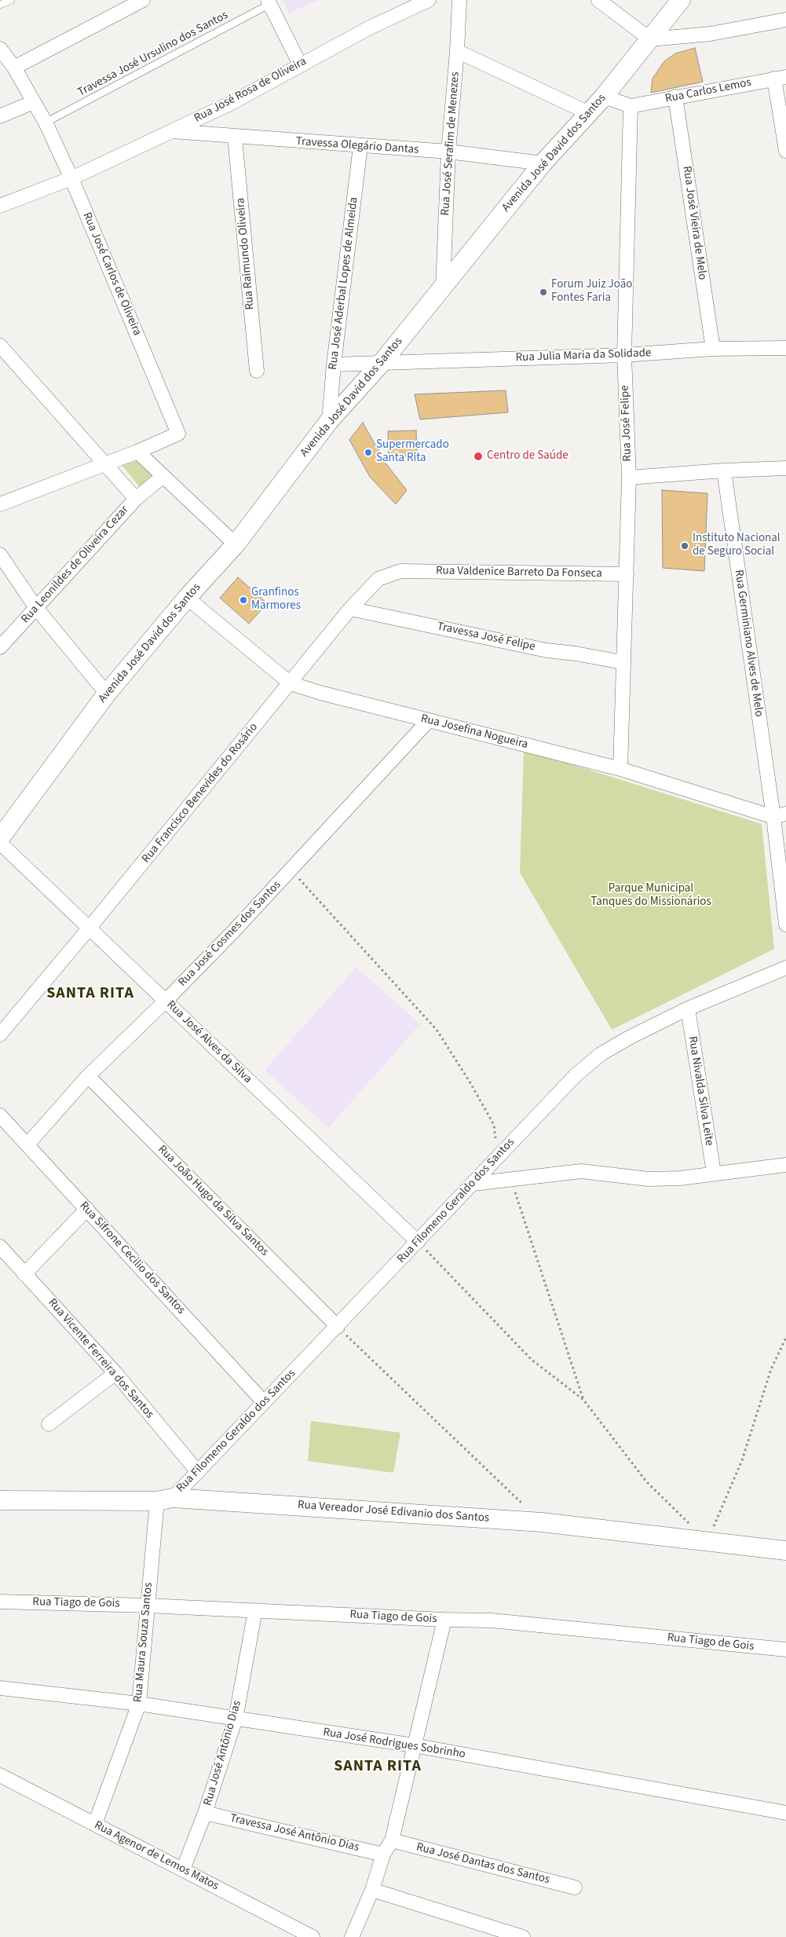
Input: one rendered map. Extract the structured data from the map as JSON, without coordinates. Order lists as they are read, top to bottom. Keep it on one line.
{"streets":{"main road":["Avenida José David dos Santos","Rua Vereador José Edivanio dos Santos"],"street":["Rua José Rosa de Oliveira","Rua Carlos Lemos","Rua José Serafim de Menezes","Travessa Olegário Dantas","Rua José Vieira de Melo","Rua Raimundo Oliveira","Rua José Carlos de Oliveira","Rua José Aderbal Lopes de Almeida","Rua Julia Maria da Solidade","Rua José Felipe","Rua Leonildes de Oliveira Cezar","Rua Valdenice Barreto Da Fonseca","Travessa José Felipe","Rua Germiniano Alves de Melo","Rua Josefina Nogueira","Rua Francisco Benevides do Rosário","Rua José Cosmes dos Santos","Rua José Alves da Silva","Rua Nivalda Silva Leite","Rua João Hugo da Silva Santos","Rua Filomeno Geraldo dos Santos","Rua Sifrone Cecilio dos Santos","Rua Vicente Ferreira dos Santos","Rua Tiago de Gois","Rua Maura Souza Santos","Rua José Rodrigues Sobrinho","Rua José Antônio Dias","Travessa José Antônio Dias","Rua Agenor de Lemos Matos","Rua José Dantas dos Santos"],"lane":["Travessa José Ursulino dos Santos"]},"crossings":[["Travessa José Ursulino dos Santos","Rua José Carlos de Oliveira"],["Rua José Rosa de Oliveira","Travessa Olegário Dantas"],["Rua José Rosa de Oliveira","Rua José Carlos de Oliveira"],["Rua Carlos Lemos","Rua José Vieira de Melo"],["Rua Carlos Lemos","Rua José Felipe"],["Rua José Serafim de Menezes","Travessa Olegário Dantas"],["Rua José Serafim de Menezes","Avenida José David dos Santos"],["Travessa Olegário Dantas","Avenida José David dos Santos"],["Travessa Olegário Dantas","Rua Raimundo Oliveira"],["Travessa Olegário Dantas","Rua José Aderbal Lopes de Almeida"],["Avenida José David dos Santos","Rua José Aderbal Lopes de Almeida"],["Avenida José David dos Santos","Rua Julia Maria da Solidade"],["Avenida José David dos Santos","Rua Josefina Nogueira"],["Rua José Vieira de Melo","Rua Julia Maria da Solidade"],["Rua José Carlos de Oliveira","Rua Leonildes de Oliveira Cezar"],["Rua José Aderbal Lopes de Almeida","Rua Julia Maria da Solidade"],["Rua Julia Maria da Solidade","Rua José Felipe"],["Rua José Felipe","Rua Valdenice Barreto Da Fonseca"],["Rua José Felipe","Travessa José Felipe"],["Rua José Felipe","Rua Josefina Nogueira"],["Rua Valdenice Barreto Da Fonseca","Rua Francisco Benevides do Rosário"],["Travessa José Felipe","Rua Francisco Benevides do Rosário"],["Rua Germiniano Alves de Melo","Rua Josefina Nogueira"],["Rua Josefina Nogueira","Rua Francisco Benevides do Rosário"],["Rua Josefina Nogueira","Rua José Cosmes dos Santos"],["Rua Francisco Benevides do Rosário","Rua José Alves da Silva"],["Rua José Cosmes dos Santos","Rua José Alves da Silva"],["Rua José Cosmes dos Santos","Rua João Hugo da Silva Santos"],["Rua José Cosmes dos Santos","Rua Sifrone Cecilio dos Santos"],["Rua José Alves da Silva","Rua Filomeno Geraldo dos Santos"],["Rua Nivalda Silva Leite","Rua Filomeno Geraldo dos Santos"],["Rua João Hugo da Silva Santos","Rua Filomeno Geraldo dos Santos"],["Rua Filomeno Geraldo dos Santos","Rua Sifrone Cecilio dos Santos"],["Rua Filomeno Geraldo dos Santos","Rua Vicente Ferreira dos Santos"],["Rua Filomeno Geraldo dos Santos","Rua Vereador José Edivanio dos Santos"],["Rua Filomeno Geraldo dos Santos","Rua Maura Souza Santos"],["Rua Vereador José Edivanio dos Santos","Rua Maura Souza Santos"],["Rua Tiago de Gois","Rua Maura Souza Santos"],["Rua Tiago de Gois","Rua José Antônio Dias"],["Rua Maura Souza Santos","Rua José Rodrigues Sobrinho"],["Rua Maura Souza Santos","Rua Agenor de Lemos Matos"],["Rua José Rodrigues Sobrinho","Rua José Antônio Dias"],["Rua José Antônio Dias","Travessa José Antônio Dias"],["Rua José Antônio Dias","Rua Agenor de Lemos Matos"]],"districts":["SANTA RITA","SANTA RITA"],"parks":["Parque Municipal Tanques do Missionários"],"places":["Forum Juiz João Fontes Faria","Supermercado Santa Rita","Centro de Saúde","Instituto Nacional de Seguro Social","Granfinos Marmores"]}
